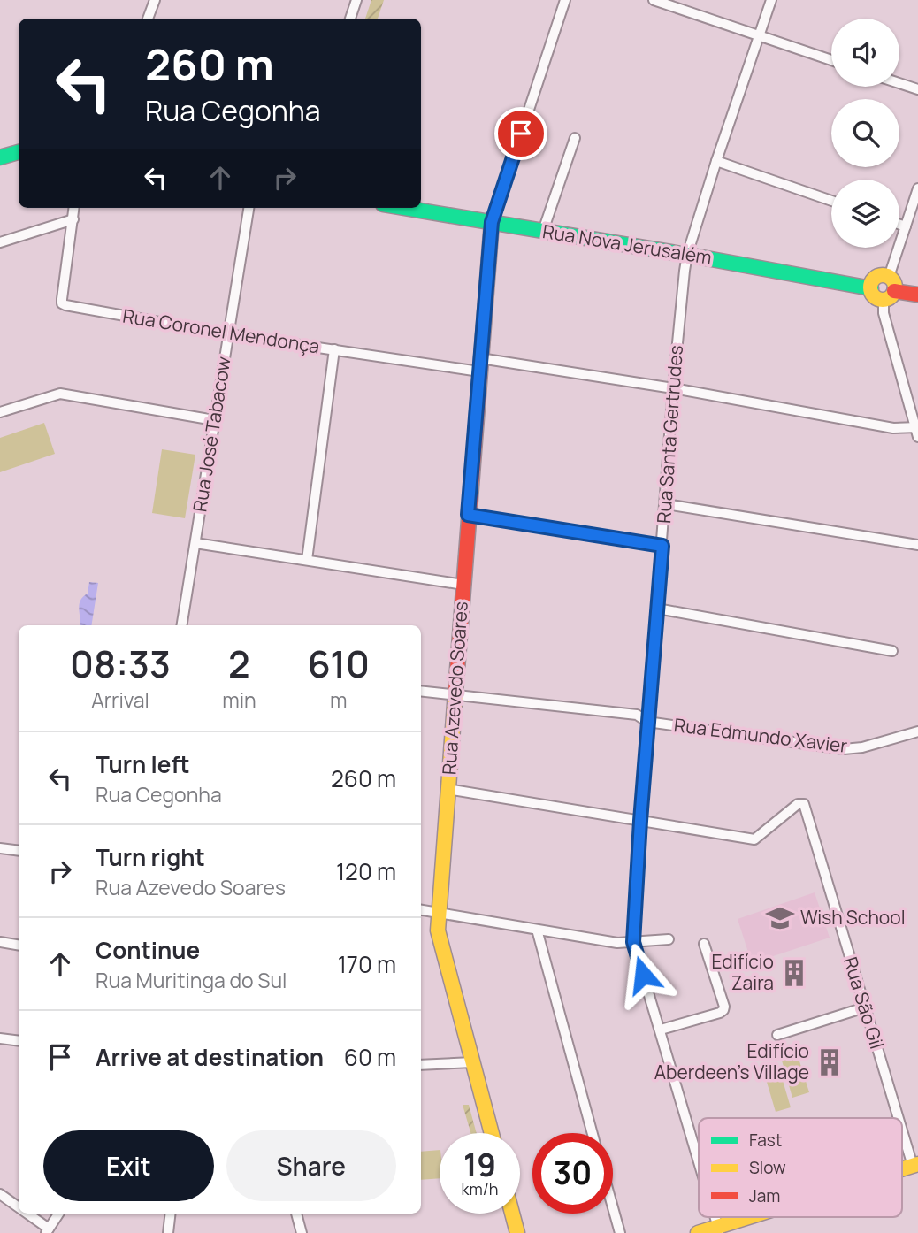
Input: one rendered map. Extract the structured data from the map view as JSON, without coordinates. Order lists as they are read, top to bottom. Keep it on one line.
{"streets":{"street":["Rua Nova Jerusalém","Rua Coronel Mendonça","Rua José Tabacow","Rua Santa Gertrudes","Rua Azevedo Soares","Rua Edmundo Xavier","Rua São Gil"]},"crossings":[["Rua Nova Jerusalém","Rua Santa Gertrudes"],["Rua Nova Jerusalém","Rua Azevedo Soares"],["Rua Coronel Mendonça","Rua José Tabacow"],["Rua Coronel Mendonça","Rua Santa Gertrudes"],["Rua Coronel Mendonça","Rua Azevedo Soares"],["Rua Santa Gertrudes","Rua Edmundo Xavier"],["Rua Santa Gertrudes","Rua São Gil"],["Rua Azevedo Soares","Rua Edmundo Xavier"]],"places":{"school or university":["Wish School"],"building":["Edifício Zaira","Edifício Aberdeen's Village"]},"legend":["Fast","Slow","Jam"],"page":{"turn":["260 m","Rua Cegonha"],"eta":["08:33","Arrival","2","min","610","m"],"list":[{"name":"Turn left","note":"Rua Cegonha","value":"260 m"},{"name":"Turn right","note":"Rua Azevedo Soares","value":"120 m"},{"name":"Continue","note":"Rua Muritinga do Sul","value":"170 m"},{"name":"Arrive at destination","value":"60 m"}],"buttons":["Exit","Share"],"speed":"19 km/h","limit":"30"}}
